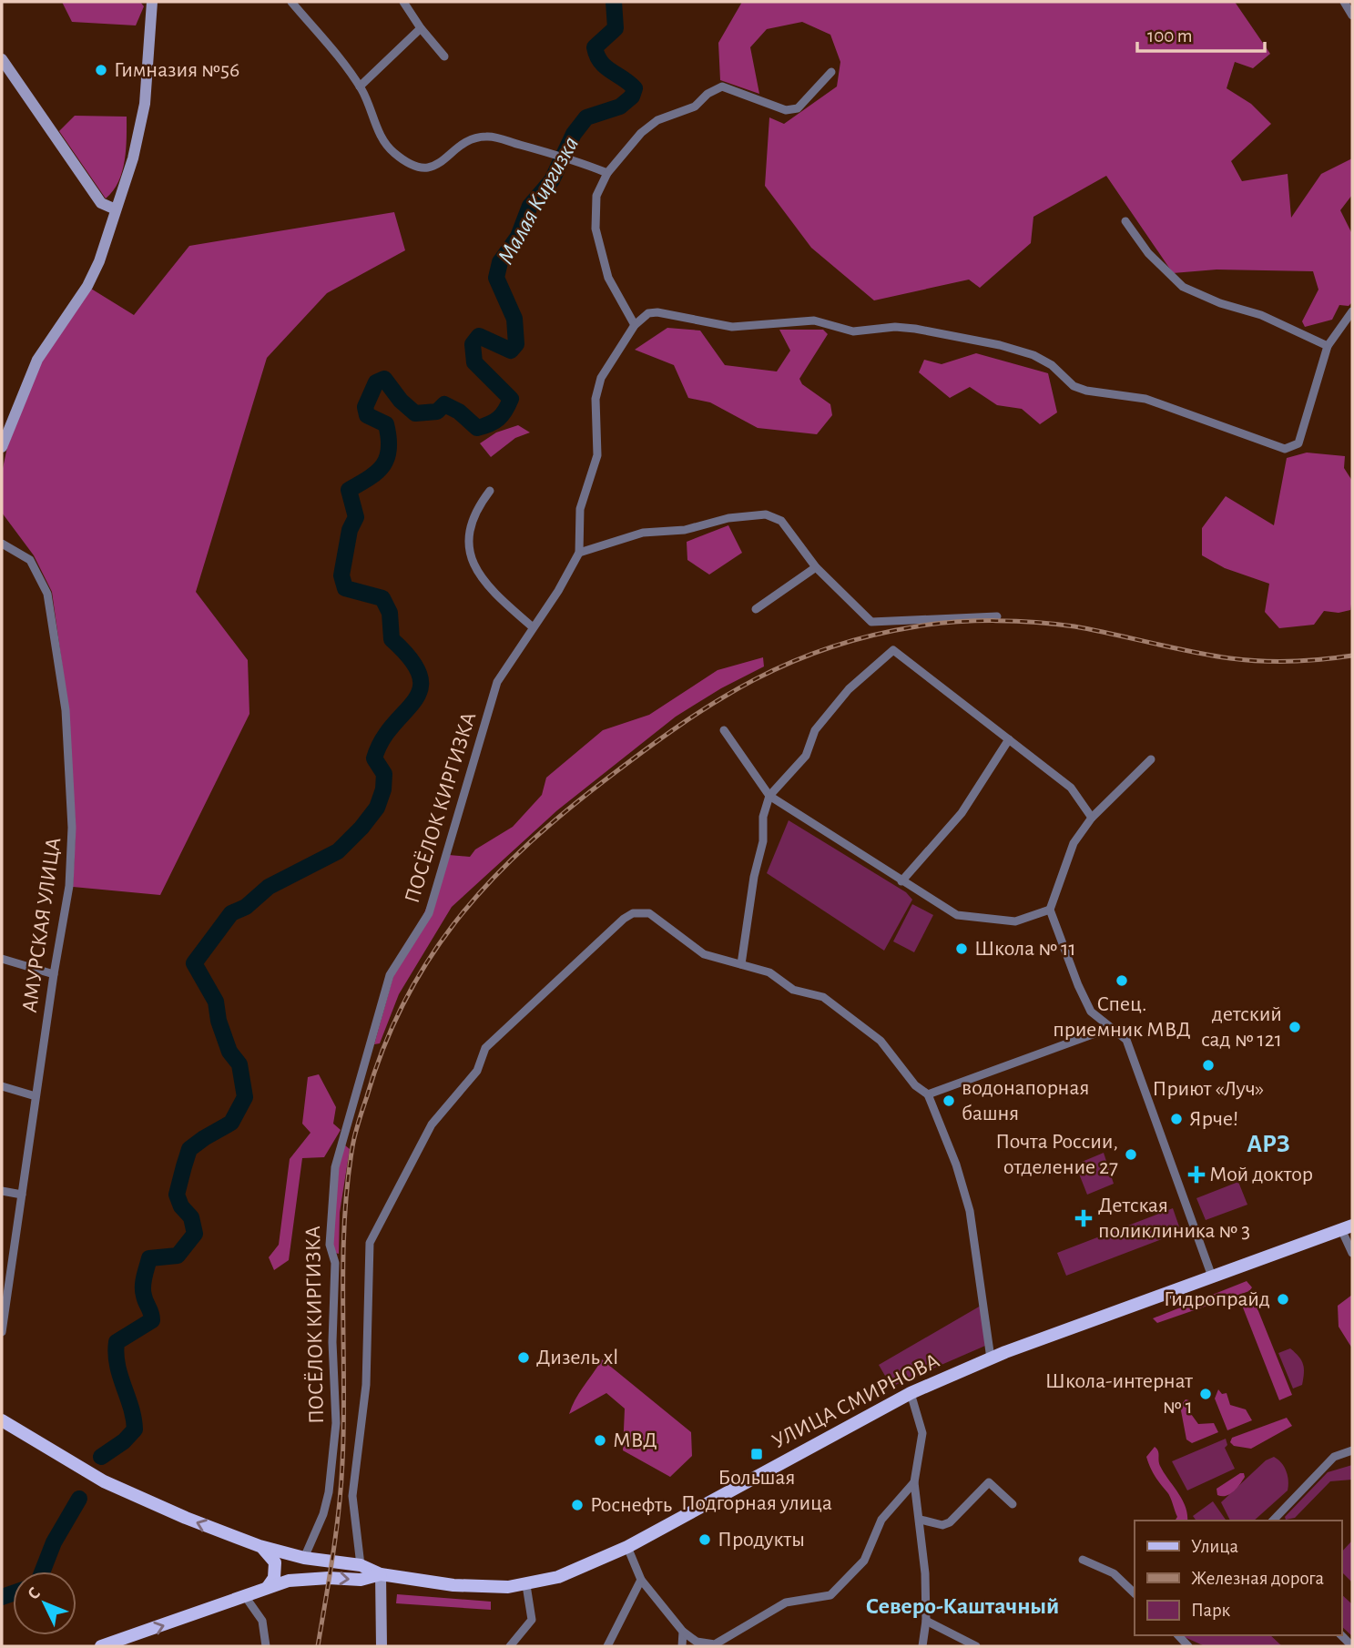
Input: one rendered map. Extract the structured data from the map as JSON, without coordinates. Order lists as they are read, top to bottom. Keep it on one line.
{"streets":{"main road":["УЛИЦА СМИРНОВА"],"street":["ПОСЁЛОК КИРГИЗКА","АМУРСКАЯ УЛИЦА"]},"districts":["АРЗ","Северо-Каштачный"],"water":["Малая Киргизка"],"places":{"other":["Гимназия №56","Школа № 11","Спец. приемник МВД","детский сад № 121","Приют «Луч»","водонапорная башня","Ярче!","Почта России, отделение 27","Гидропрайд","Дизель xl","Школа-интернат № 1","МВД","Роснефть","Продукты"],"health":["Мой доктор","Детская поликлиника № 3"],"transit":["Большая Подгорная улица"]},"legend":["Улица","Железная дорога","Парк"],"scale_bar":"100 m","north":"top left"}
